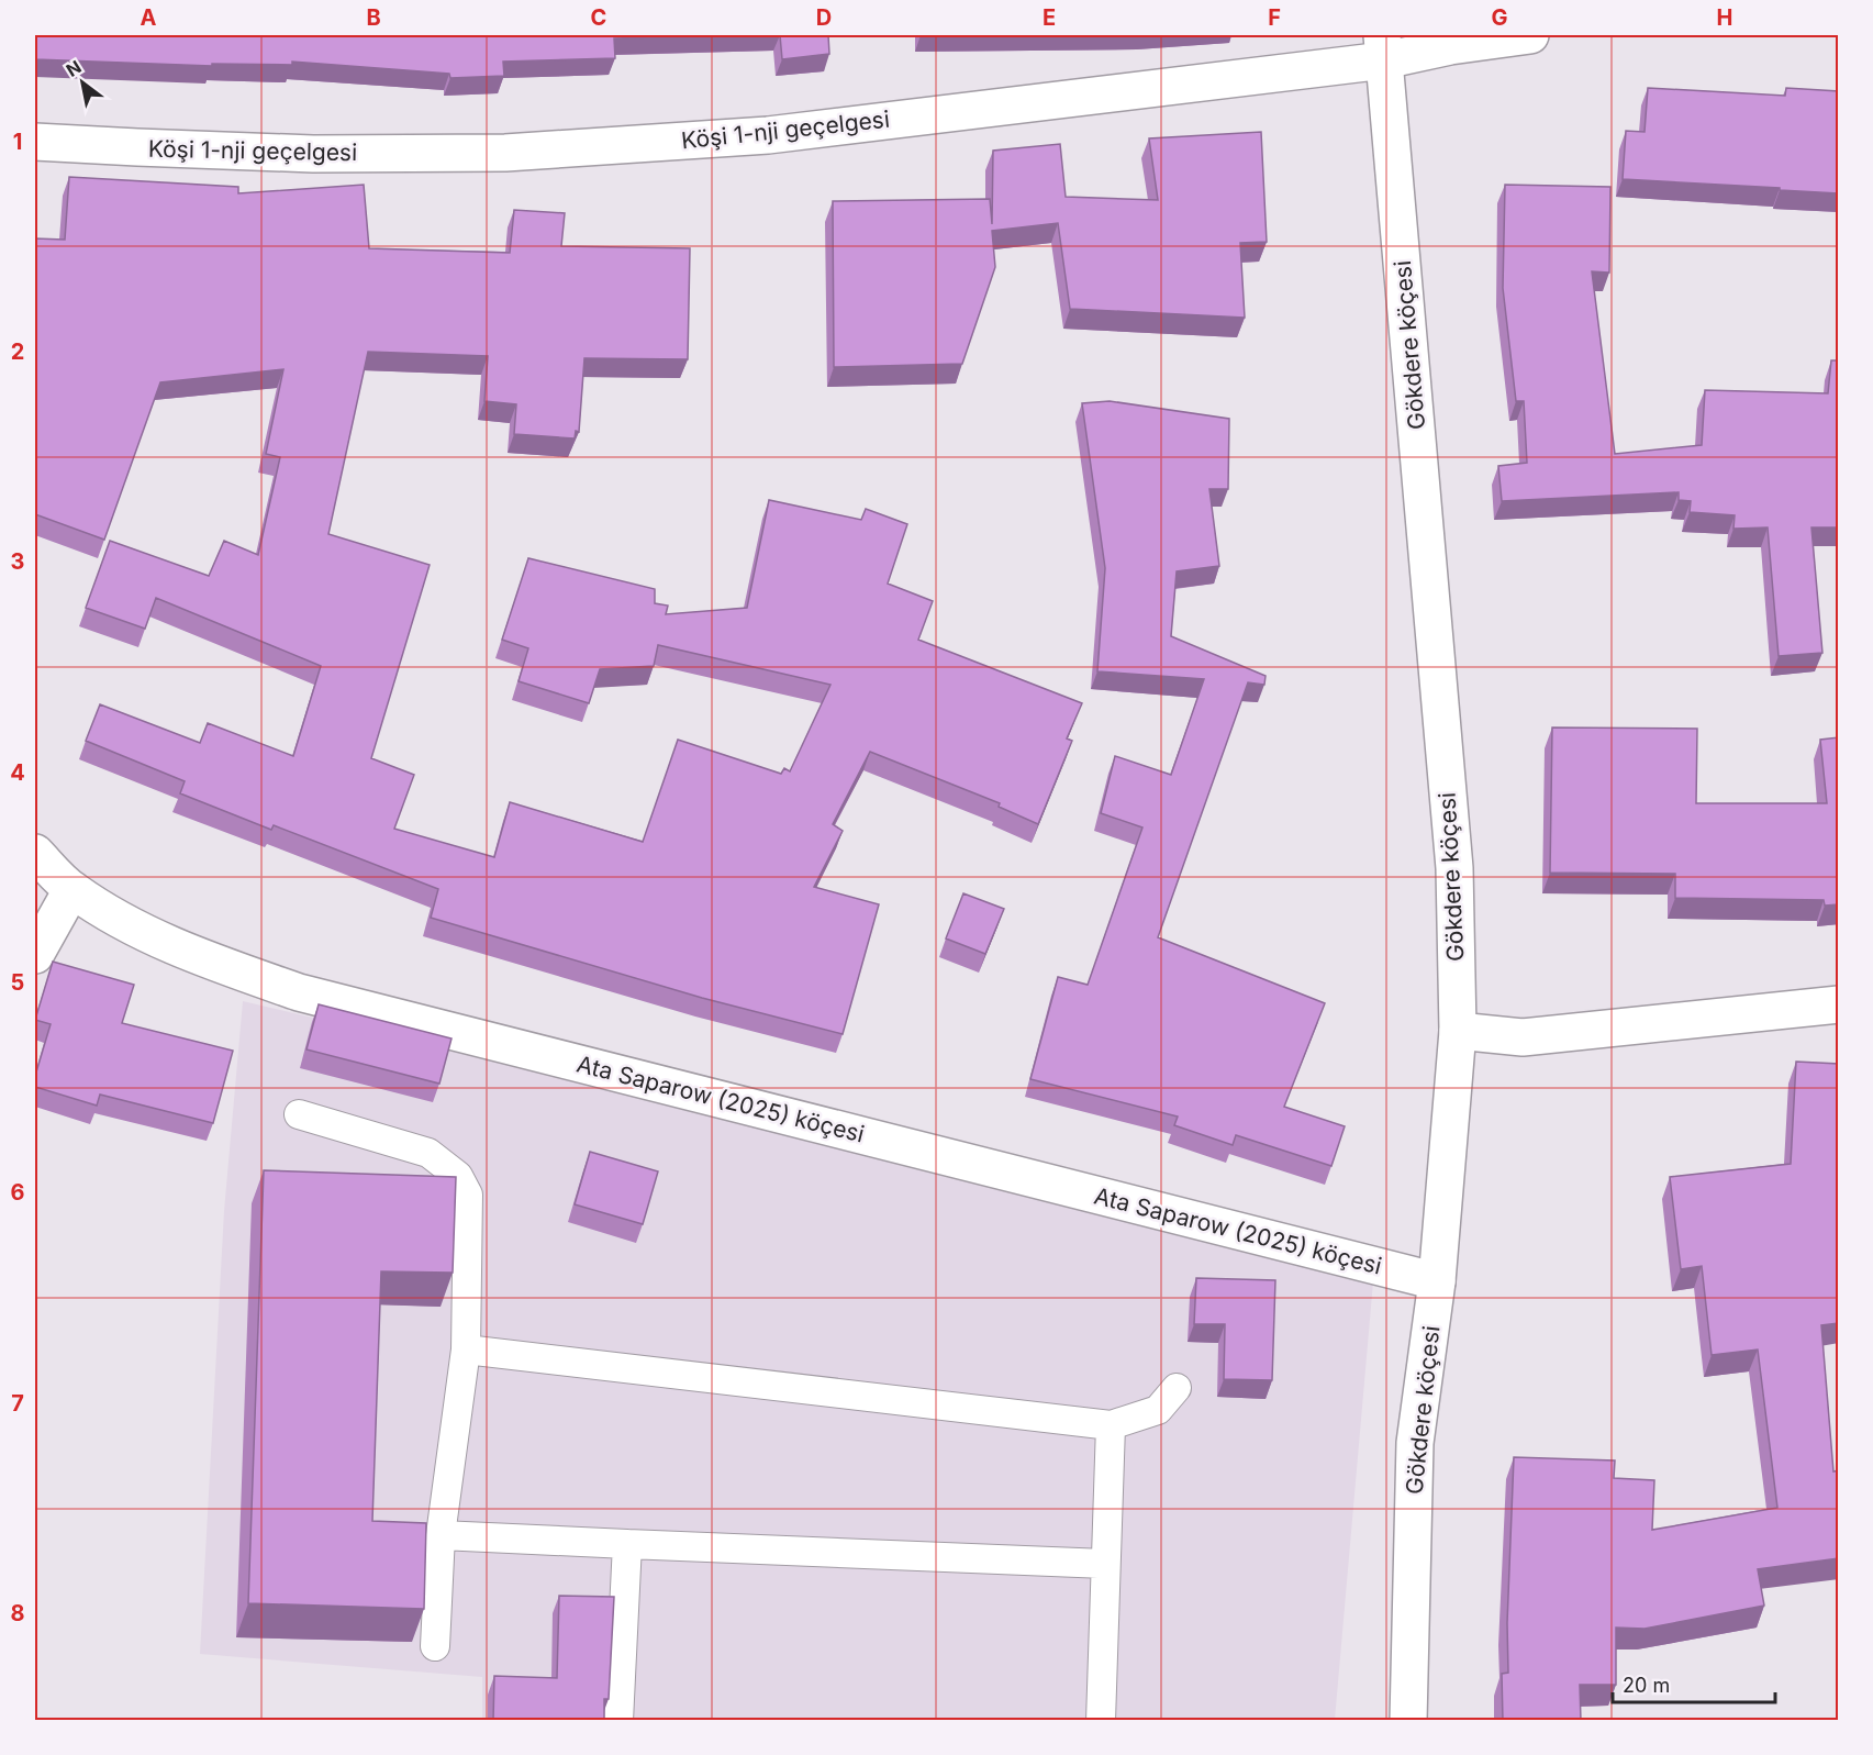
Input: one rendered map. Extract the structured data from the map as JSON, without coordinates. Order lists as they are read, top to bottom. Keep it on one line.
{"streets":{"street":["Köşi 1-nji geçelgesi","Gökdere köçesi","Ata Saparow (2025) köçesi"]},"crossings":[["Köşi 1-nji geçelgesi","Gökdere köçesi"],["Gökdere köçesi","Ata Saparow (2025) köçesi"]],"scale_bar":"20 m","north":"top left","grid":{"columns":["A","B","C","D","E","F","G","H"],"rows":["1","2","3","4","5","6","7","8"]}}
